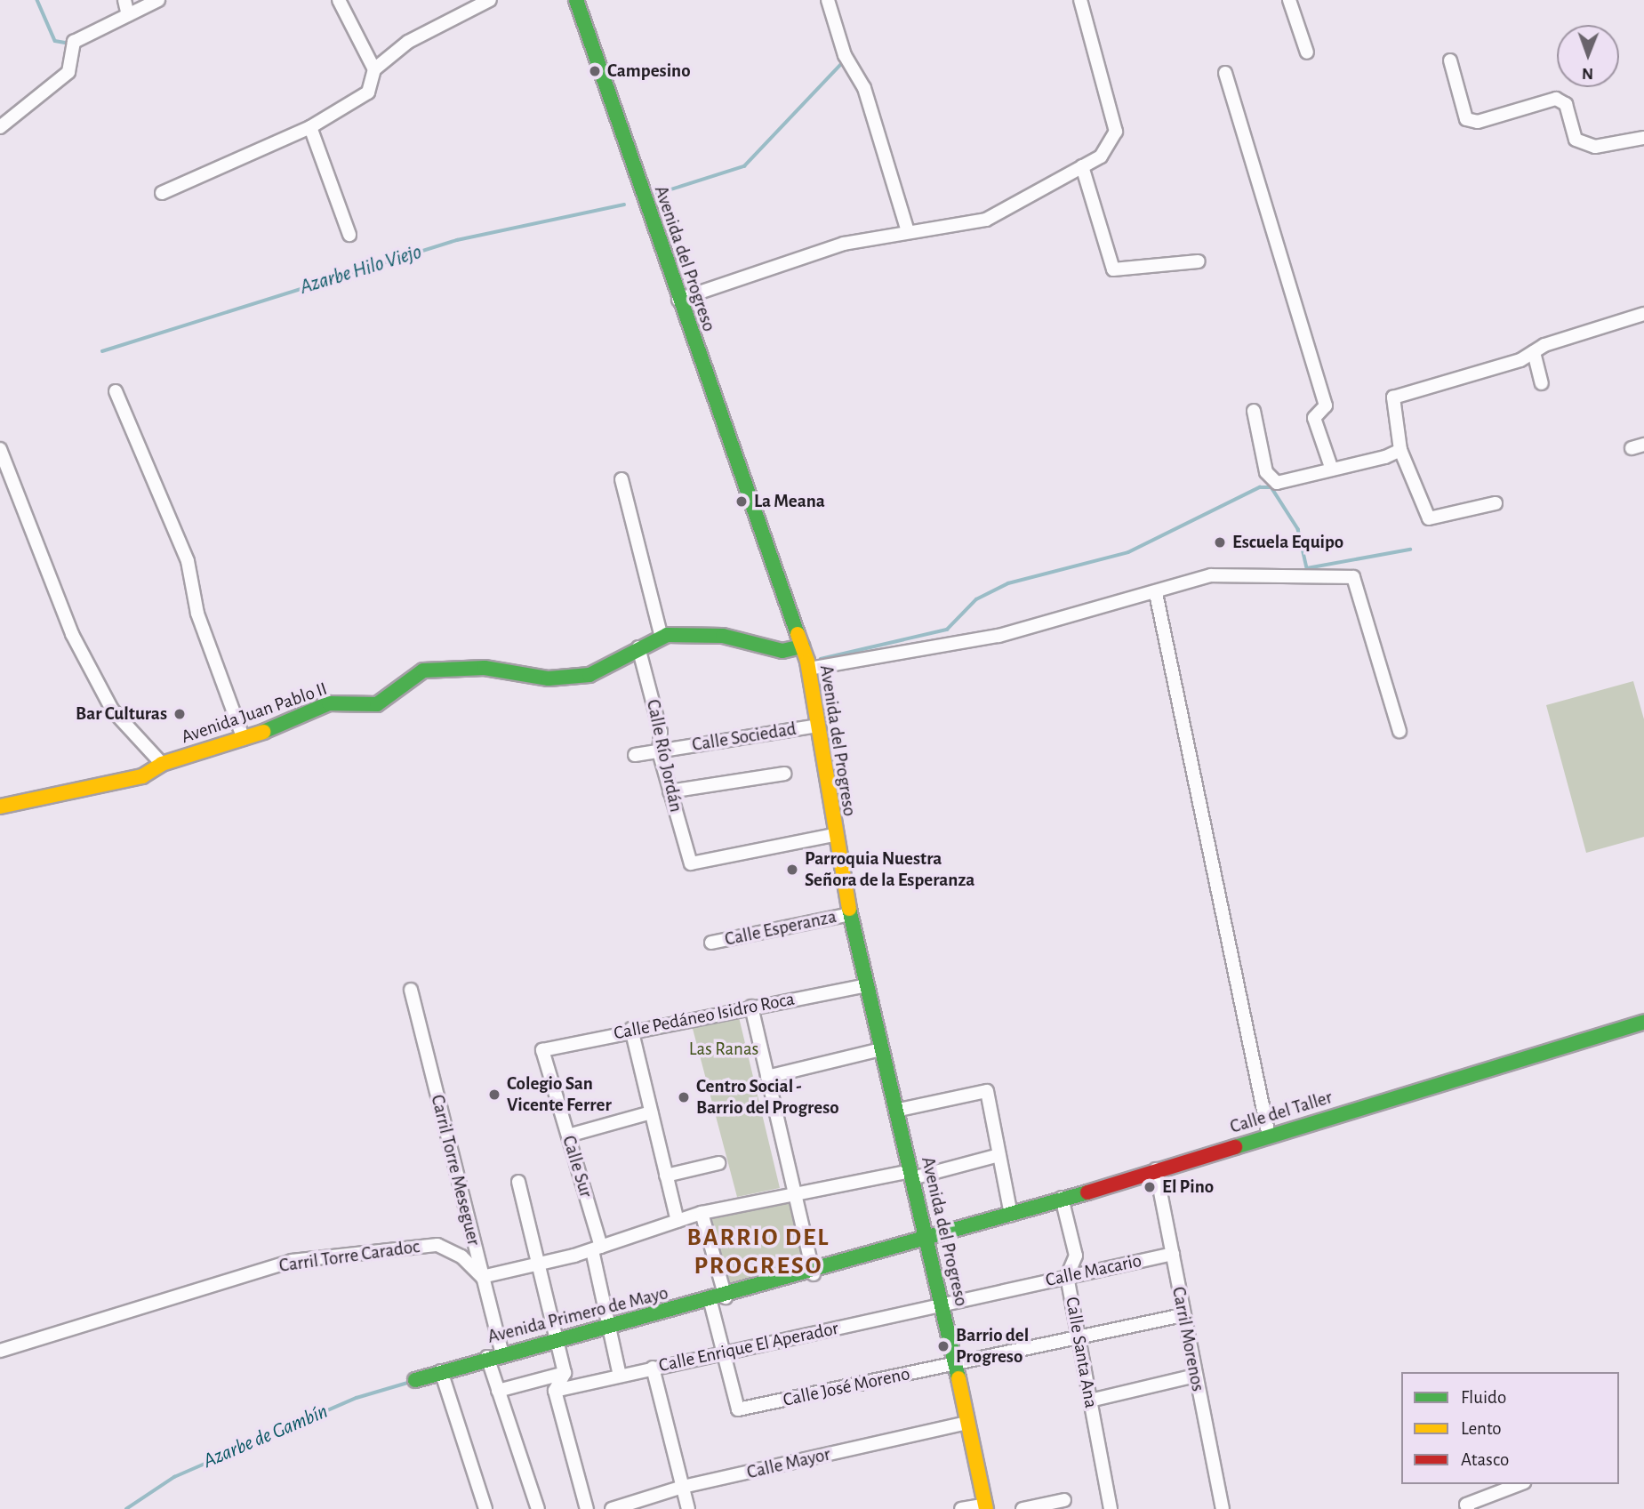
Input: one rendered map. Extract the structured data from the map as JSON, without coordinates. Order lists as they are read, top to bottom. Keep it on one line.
{"streets":{"street":["Avenida del Progreso","Avenida Juan Pablo II","Calle Sociedad","Calle Río Jordán","Calle Esperanza","Calle Pedáneo Isidro Roca","Calle del Taller","Calle Sur","Carril Torre Meseguer","Carril Torre Caradoc","Calle Macario","Avenida Primero de Mayo","Carril Morenos","Calle Enrique El Aperador","Calle Santa Ana","Calle José Moreno","Calle Mayor"]},"crossings":[["Avenida del Progreso","Avenida Juan Pablo II"],["Avenida del Progreso","Calle Sociedad"],["Avenida del Progreso","Calle Río Jordán"],["Avenida del Progreso","Calle Esperanza"],["Avenida del Progreso","Calle Pedáneo Isidro Roca"],["Avenida del Progreso","Calle del Taller"],["Avenida del Progreso","Calle Macario"],["Avenida del Progreso","Avenida Primero de Mayo"],["Avenida del Progreso","Calle Enrique El Aperador"],["Avenida del Progreso","Calle José Moreno"],["Avenida del Progreso","Calle Mayor"],["Avenida Juan Pablo II","Calle Río Jordán"],["Calle Sociedad","Calle Río Jordán"],["Calle Pedáneo Isidro Roca","Calle Sur"],["Calle del Taller","Avenida Primero de Mayo"],["Calle del Taller","Carril Morenos"],["Calle del Taller","Calle Santa Ana"],["Calle Sur","Avenida Primero de Mayo"],["Calle Sur","Calle Enrique El Aperador"],["Carril Torre Meseguer","Carril Torre Caradoc"],["Carril Torre Meseguer","Avenida Primero de Mayo"],["Calle Macario","Carril Morenos"],["Calle Macario","Calle Enrique El Aperador"],["Calle Macario","Calle Santa Ana"],["Carril Morenos","Calle José Moreno"],["Calle Enrique El Aperador","Calle José Moreno"],["Calle Santa Ana","Calle José Moreno"]],"districts":["BARRIO DEL PROGRESO"],"water":["Azarbe Hilo Viejo","Azarbe de Gambín"],"parks":["Las Ranas"],"places":["Campesino","La Meana","Escuela Equipo","Bar Culturas","Parroquia Nuestra Señora de la Esperanza","Colegio San Vicente Ferrer","Centro Social - Barrio del Progreso","El Pino","Barrio del Progreso"],"legend":["Fluido","Lento","Atasco"],"north":"bottom"}
